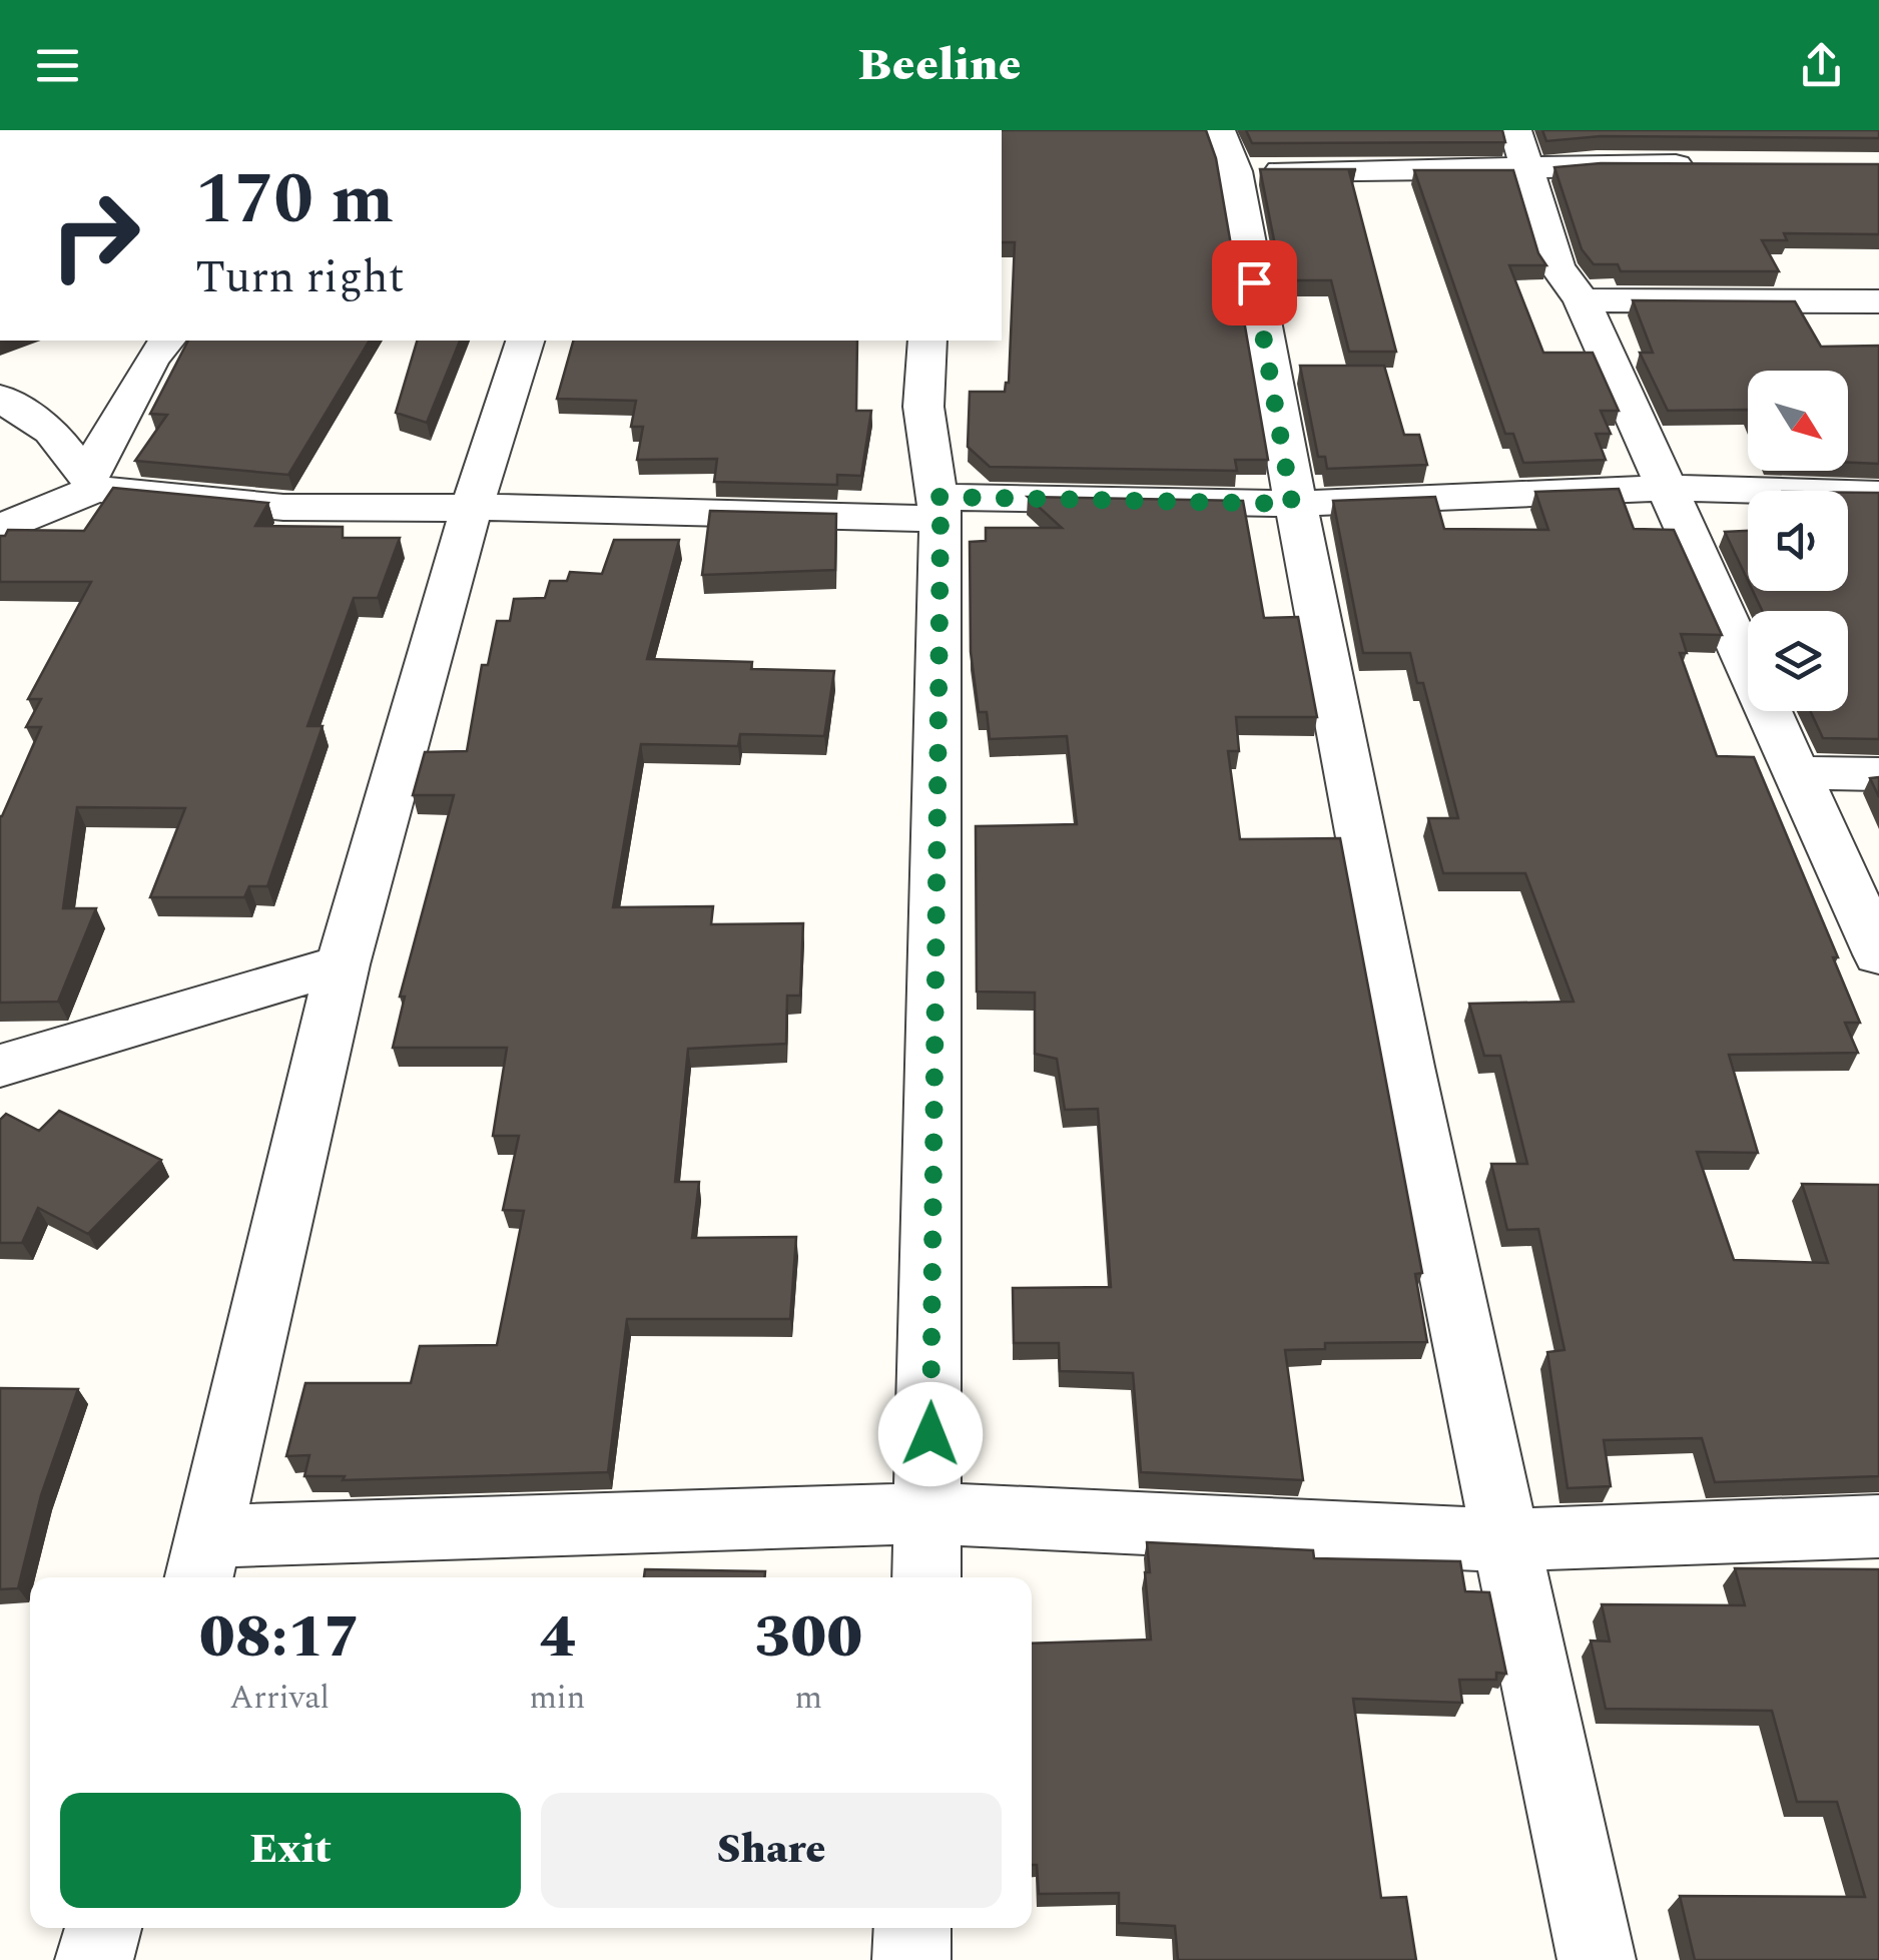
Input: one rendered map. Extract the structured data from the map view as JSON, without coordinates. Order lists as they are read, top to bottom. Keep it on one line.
{"north":"bottom right","page":{"header":"Beeline","turn":["170 m","Turn right"],"eta":["08:17","Arrival","4","min","300","m"],"buttons":["Exit","Share"]}}
